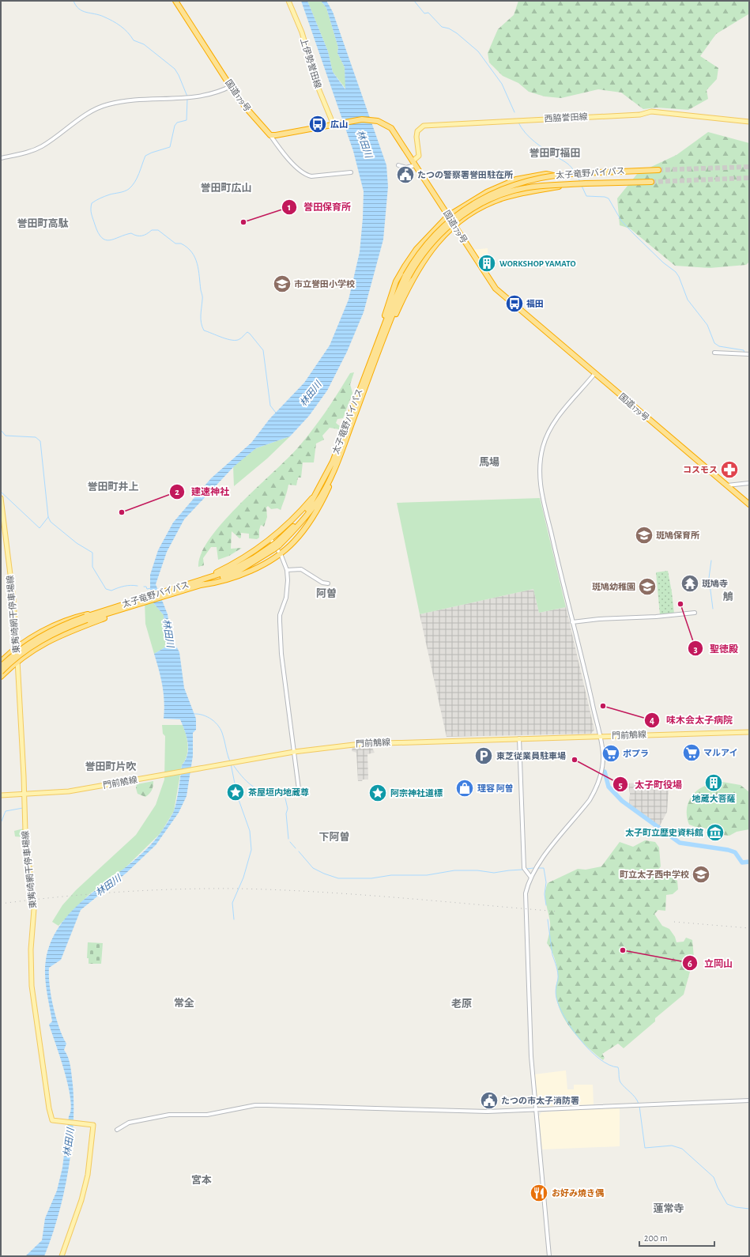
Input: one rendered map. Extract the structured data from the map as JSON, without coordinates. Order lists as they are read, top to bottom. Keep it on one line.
{"streets":{"highway":["国道179号","太子竜野バイパス"],"main road":["上伊勢誉田線","西脇誉田線","東觜崎網干停車場線","門前鵤線"]},"crossings":[["上伊勢誉田線","国道179号"],["国道179号","西脇誉田線"],["東觜崎網干停車場線","門前鵤線"]],"districts":["誉田町福田","誉田町広山","誉田町高駄","馬場","誉田町井上","阿曽","鵤","誉田町片吹","下阿曽","常全","老原","宮本","蓮常寺"],"water":["林田川"],"places":{"bus stop":["広山","福田"],"public building":["たつの警察署誉田駐在所","たつの市太子消防署"],"other":["誉田保育所","建速神社","聖徳殿","味木会太子病院","太子町役場","立岡山"],"building":["WORKSHOP YAMATO","地蔵大菩薩"],"school or university":["市立誉田小学校","斑鳩保育所","斑鳩幼稚園","町立太子西中学校"],"pharmacy":["コスモス"],"temple":["斑鳩寺"],"supermarket":["マルアイ","ポプラ"],"parking":["東芝従業員駐車場"],"shop":["理容 阿曽"],"place":["茶屋垣内地蔵尊","阿宗神社道標"],"museum":["太子町立歴史資料館"],"restaurant":["お好み焼き偶"]},"scale_bar":"200 m"}
